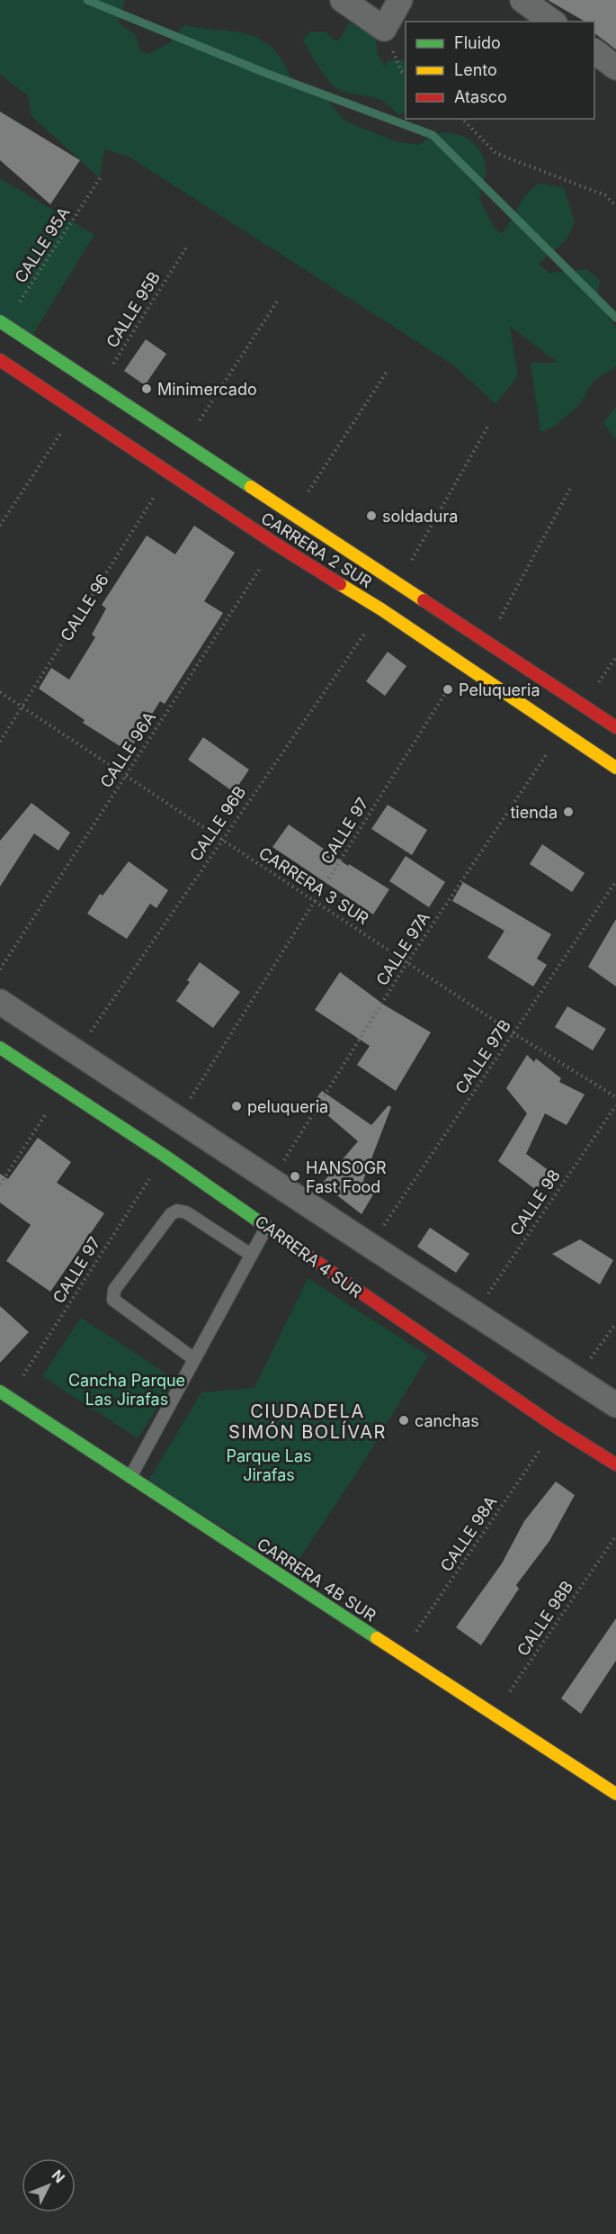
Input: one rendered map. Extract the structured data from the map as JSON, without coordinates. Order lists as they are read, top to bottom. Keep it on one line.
{"streets":{"street":["CARRERA 2 SUR","CARRERA 4 SUR","CARRERA 4B SUR"],"path":["CALLE 95A","CALLE 95B","CALLE 96","CALLE 96A","CALLE 96B","CALLE 97","CARRERA 3 SUR","CALLE 97A","CALLE 97B","CALLE 98","CALLE 98A","CALLE 98B"]},"crossings":[["CALLE 95A","CARRERA 2 SUR"],["CALLE 95B","CARRERA 2 SUR"],["CARRERA 2 SUR","CALLE 96"],["CARRERA 2 SUR","CALLE 96A"],["CARRERA 2 SUR","CALLE 96B"],["CARRERA 2 SUR","CALLE 97"],["CARRERA 2 SUR","CALLE 97A"],["CALLE 96","CARRERA 3 SUR"],["CALLE 96A","CARRERA 3 SUR"],["CALLE 96B","CARRERA 3 SUR"],["CALLE 97","CARRERA 3 SUR"],["CALLE 97","CARRERA 4 SUR"],["CALLE 97","CARRERA 4B SUR"],["CARRERA 3 SUR","CALLE 97A"],["CARRERA 3 SUR","CALLE 97B"],["CARRERA 4 SUR","CALLE 98A"],["CALLE 98A","CARRERA 4B SUR"],["CARRERA 4B SUR","CALLE 98B"]],"districts":["CIUDADELA SIMÓN BOLÍVAR"],"parks":["Cancha Parque Las Jirafas","Parque Las Jirafas"],"places":["Minimercado","soldadura","Peluqueria","tienda","peluqueria","HANSOGR Fast Food","canchas"],"legend":["Fluido","Lento","Atasco"],"north":"top right"}
